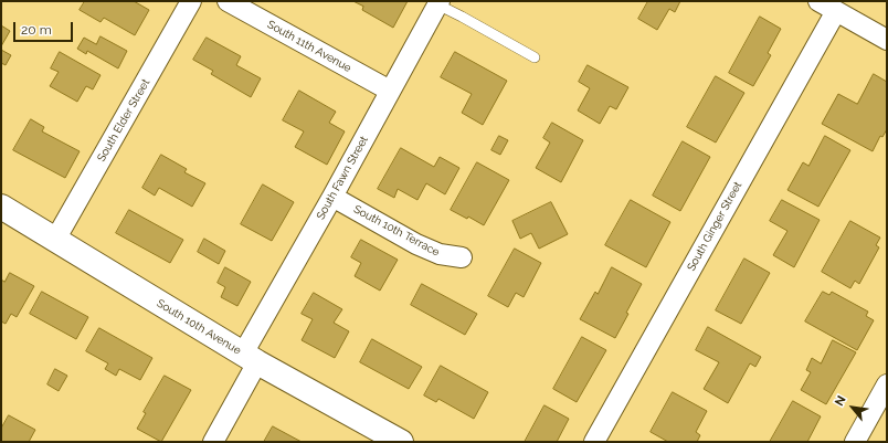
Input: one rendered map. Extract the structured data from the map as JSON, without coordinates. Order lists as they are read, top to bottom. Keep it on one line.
{"streets":{"main road":["South 10th Avenue"],"street":["South 11th Avenue","South Elder Street","South Fawn Street","South Ginger Street","South 10th Terrace"]},"crossings":[["South 11th Avenue","South Fawn Street"],["South Elder Street","South 10th Avenue"],["South Fawn Street","South 10th Terrace"],["South Fawn Street","South 10th Avenue"]],"scale_bar":"20 m","north":"top left"}
